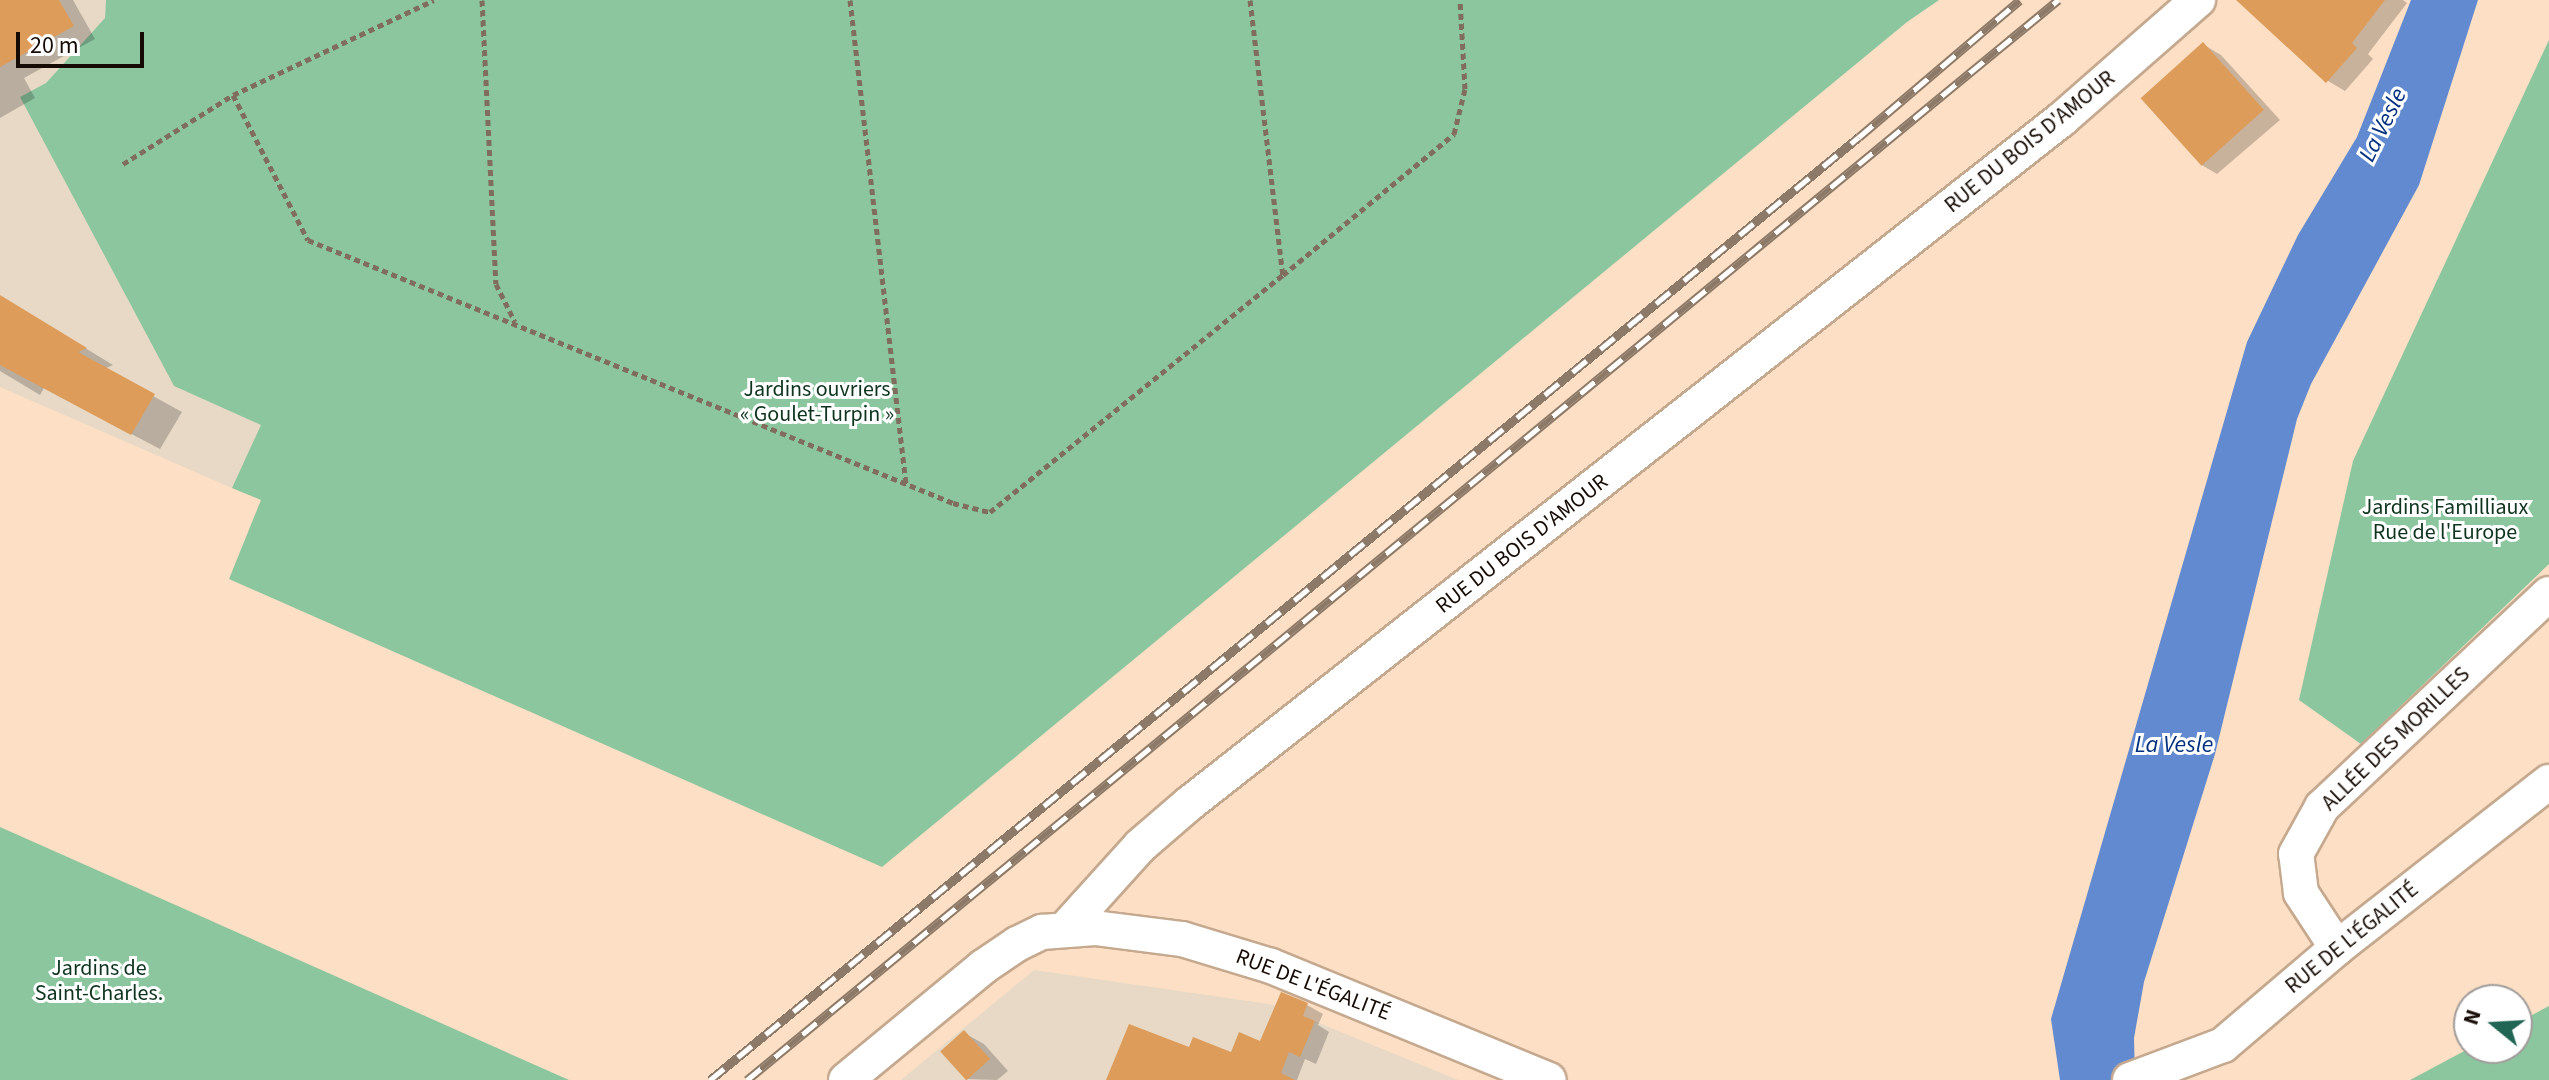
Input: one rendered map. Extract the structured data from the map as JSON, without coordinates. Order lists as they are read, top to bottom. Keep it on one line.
{"streets":{"street":["RUE DU BOIS D'AMOUR","ALLÉE DES MORILLES","RUE DE L'ÉGALITÉ"]},"crossings":[["RUE DU BOIS D'AMOUR","RUE DE L'ÉGALITÉ"],["ALLÉE DES MORILLES","RUE DE L'ÉGALITÉ"]],"water":["La Vesle"],"parks":["Jardins ouvriers « Goulet-Turpin »","Jardins Familliaux Rue de l'Europe","Jardins de Saint-Charles."],"scale_bar":"20 m","north":"left"}
